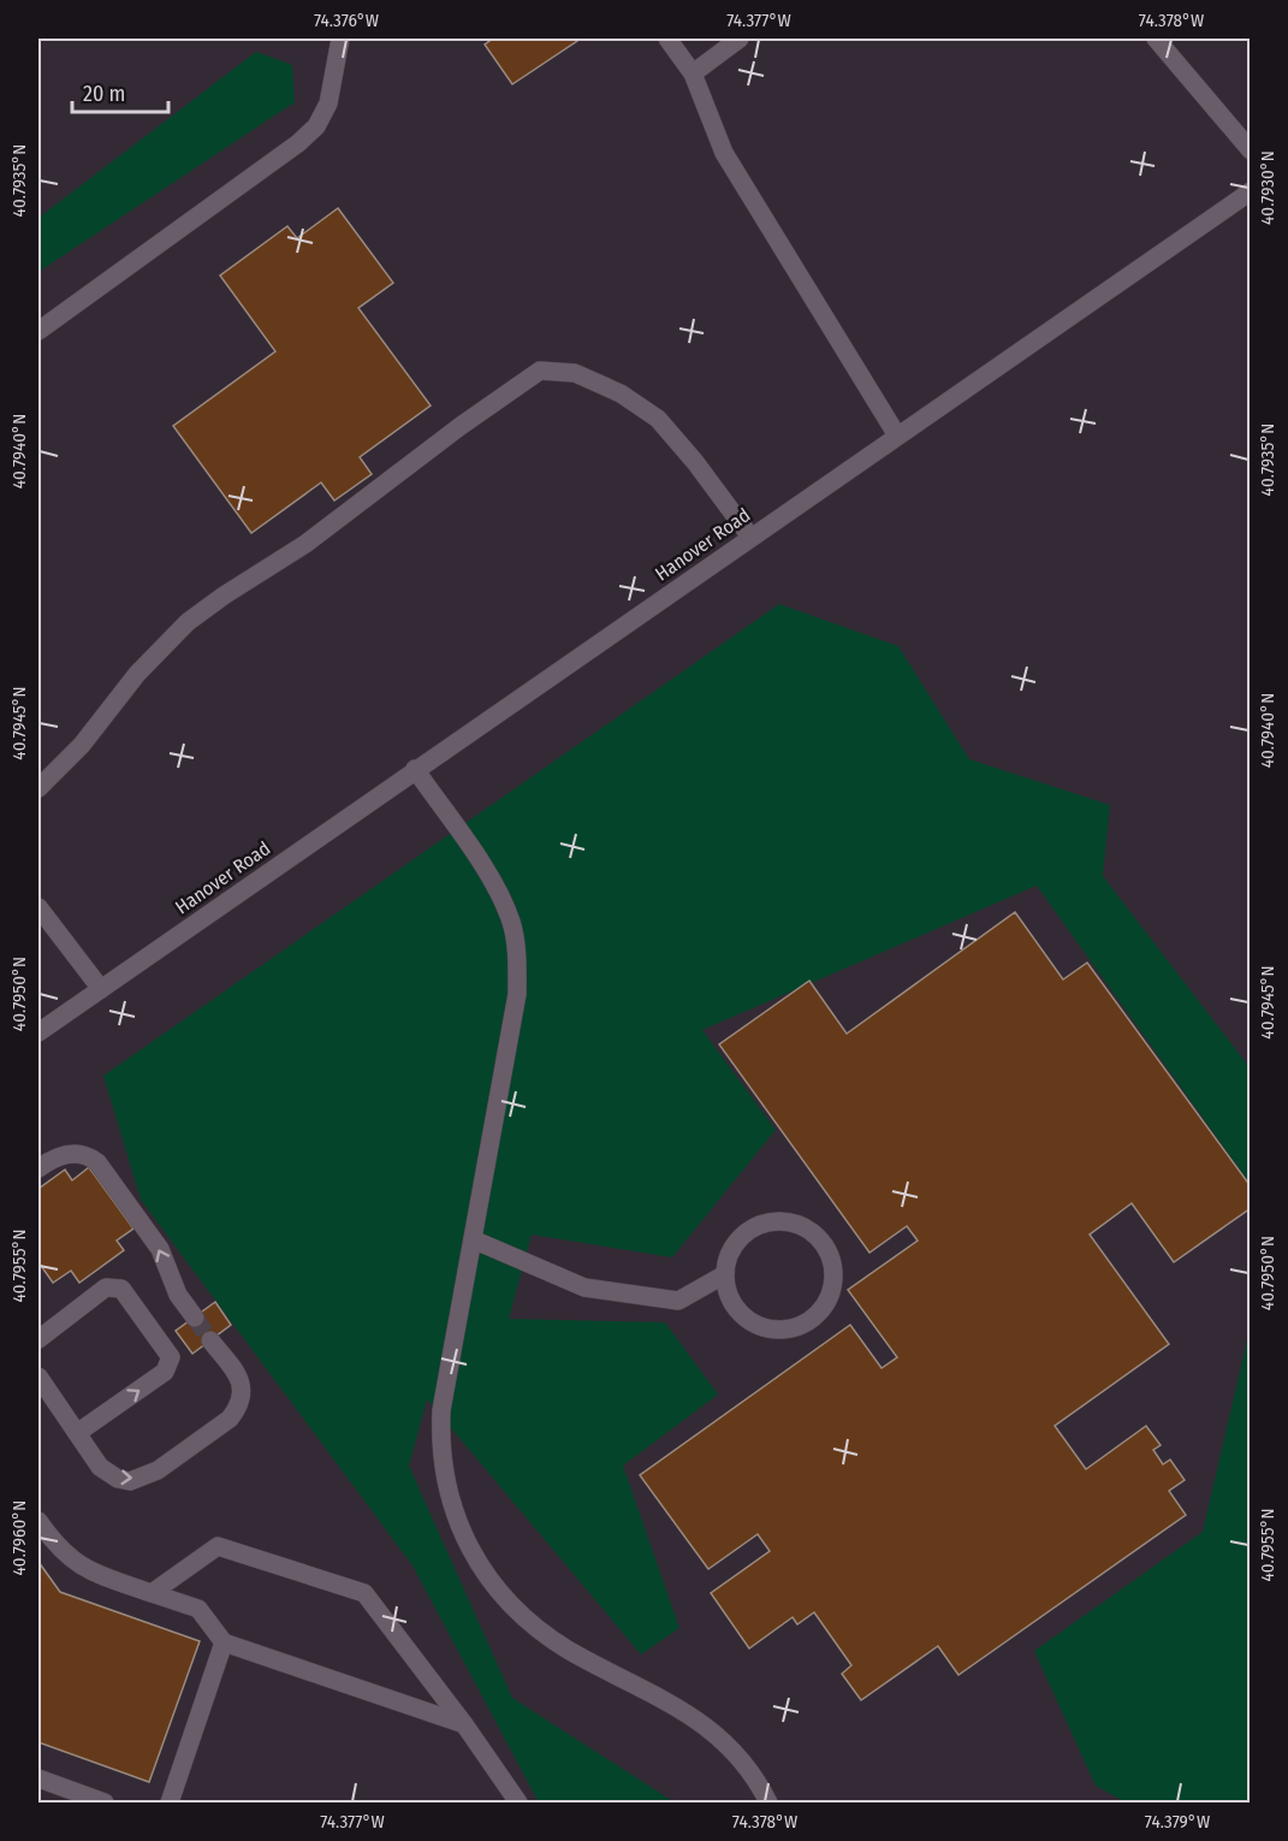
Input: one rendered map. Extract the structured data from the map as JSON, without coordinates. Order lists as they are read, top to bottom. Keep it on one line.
{"streets":{"street":["Hanover Road"]},"scale_bar":"20 m","coordinates":["74.376°W","74.377°W","74.378°W","40.7935°N","40.7930°N","40.7940°N","40.7945°N","40.7950°N","40.7955°N","40.7960°N","74.379°W"]}
